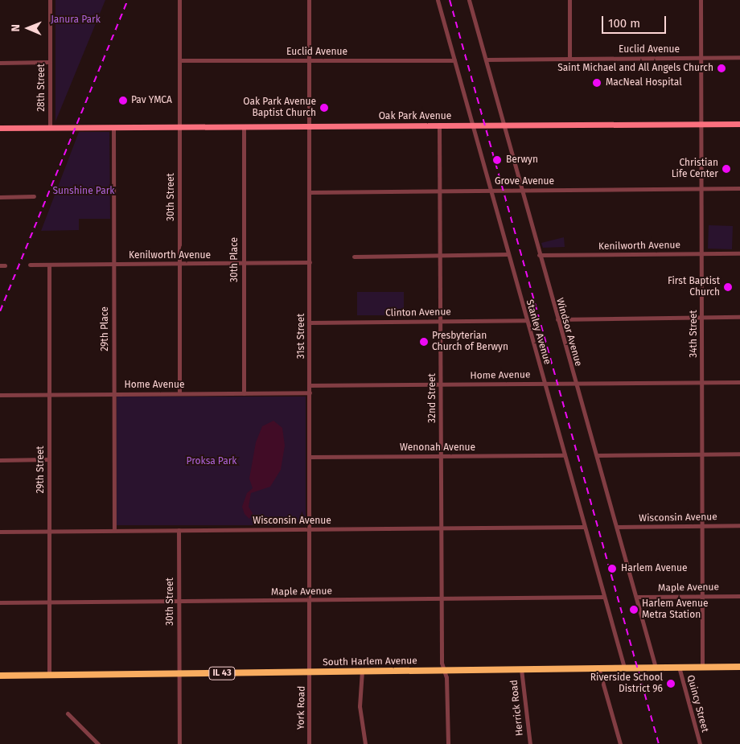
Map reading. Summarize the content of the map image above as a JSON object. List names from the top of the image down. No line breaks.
{"streets":{"main road":["South Harlem Avenue","IL 43"],"street":["Euclid Avenue","28th Street","Oak Park Avenue","Grove Avenue","30th Street","Kenilworth Avenue","30th Place","Clinton Avenue","29th Place","Stanley Avenue","Windsor Avenue","34th Street","31st Street","Home Avenue","32nd Street","Wenonah Avenue","29th Street","Wisconsin Avenue","Maple Avenue","Quincy Street","York Road","Herrick Road"]},"crossings":[["Euclid Avenue","30th Street"],["Euclid Avenue","Stanley Avenue"],["Euclid Avenue","Windsor Avenue"],["Euclid Avenue","34th Street"],["Euclid Avenue","31st Street"],["28th Street","Oak Park Avenue"],["Oak Park Avenue","30th Street"],["Oak Park Avenue","30th Place"],["Oak Park Avenue","29th Place"],["Oak Park Avenue","Stanley Avenue"],["Oak Park Avenue","Windsor Avenue"],["Oak Park Avenue","34th Street"],["Oak Park Avenue","31st Street"],["Oak Park Avenue","32nd Street"],["Grove Avenue","Stanley Avenue"],["Grove Avenue","Windsor Avenue"],["Grove Avenue","34th Street"],["Grove Avenue","31st Street"],["Grove Avenue","32nd Street"],["30th Street","Kenilworth Avenue"],["30th Street","Home Avenue"],["30th Street","Wisconsin Avenue"],["30th Street","Maple Avenue"],["30th Street","South Harlem Avenue"],["Kenilworth Avenue","30th Place"],["Kenilworth Avenue","29th Place"],["Kenilworth Avenue","Windsor Avenue"],["Kenilworth Avenue","34th Street"],["Kenilworth Avenue","31st Street"],["Kenilworth Avenue","29th Street"],["30th Place","Home Avenue"],["Clinton Avenue","Stanley Avenue"],["Clinton Avenue","31st Street"],["Clinton Avenue","32nd Street"],["29th Place","Home Avenue"],["29th Place","Wisconsin Avenue"],["Stanley Avenue","Home Avenue"],["Stanley Avenue","Wenonah Avenue"],["Stanley Avenue","Wisconsin Avenue"],["Stanley Avenue","Maple Avenue"],["Stanley Avenue","South Harlem Avenue"],["Windsor Avenue","Home Avenue"],["Windsor Avenue","Wisconsin Avenue"],["Windsor Avenue","Maple Avenue"],["Windsor Avenue","South Harlem Avenue"],["34th Street","Home Avenue"],["34th Street","Wisconsin Avenue"],["34th Street","Maple Avenue"],["34th Street","South Harlem Avenue"],["31st Street","Home Avenue"],["31st Street","Wenonah Avenue"],["31st Street","Wisconsin Avenue"],["31st Street","Maple Avenue"],["31st Street","South Harlem Avenue"],["31st Street","York Road"],["Home Avenue","32nd Street"],["Home Avenue","29th Street"],["32nd Street","Wenonah Avenue"],["32nd Street","Wisconsin Avenue"],["32nd Street","Maple Avenue"],["32nd Street","South Harlem Avenue"],["29th Street","Wisconsin Avenue"],["29th Street","Maple Avenue"],["29th Street","South Harlem Avenue"],["South Harlem Avenue","Quincy Street"],["South Harlem Avenue","York Road"],["South Harlem Avenue","Herrick Road"]],"parks":["Janura Park","Sunshine Park","Proksa Park"],"places":["Saint Michael and All Angels Church","MacNeal Hospital","Pav YMCA","Oak Park Avenue Baptist Church","Berwyn","Christian Life Center","First Baptist Church","Presbyterian Church of Berwyn","Harlem Avenue","Harlem Avenue Metra Station","Riverside School District 96"],"scale_bar":"100 m","north":"left"}
